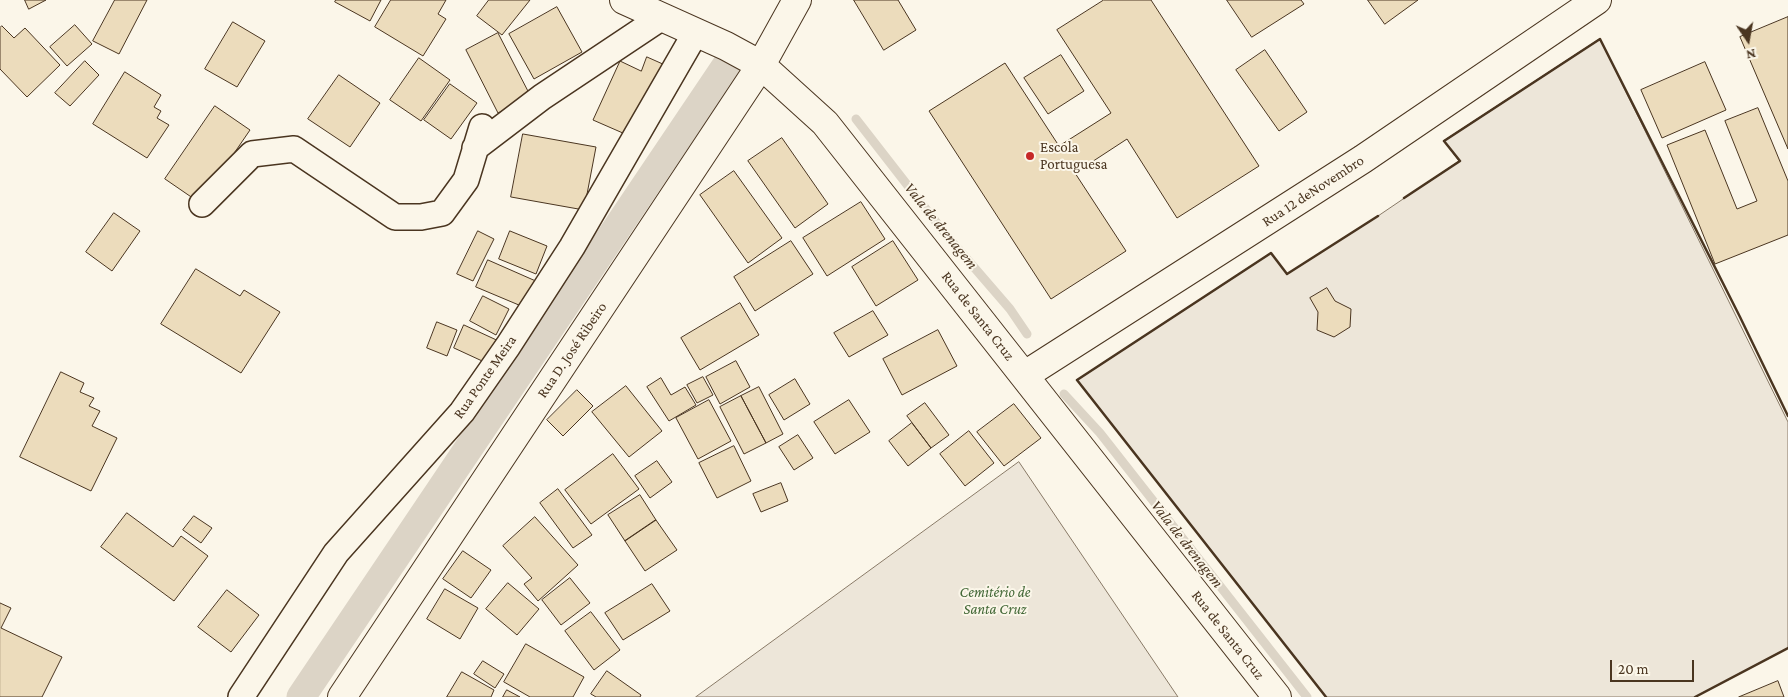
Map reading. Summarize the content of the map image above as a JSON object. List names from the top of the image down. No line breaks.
{"streets":{"street":["Rua 12 deNovembro","Rua de Santa Cruz","Rua D. José Ribeiro","Rua Ponte Meira"]},"crossings":[["Rua 12 deNovembro","Rua de Santa Cruz"],["Rua de Santa Cruz","Rua D. José Ribeiro"],["Rua de Santa Cruz","Rua Ponte Meira"]],"water":["Vala de drenagem"],"parks":["Cemitério de Santa Cruz"],"places":["Escola Portuguesa"],"scale_bar":"20 m","north":"bottom"}
